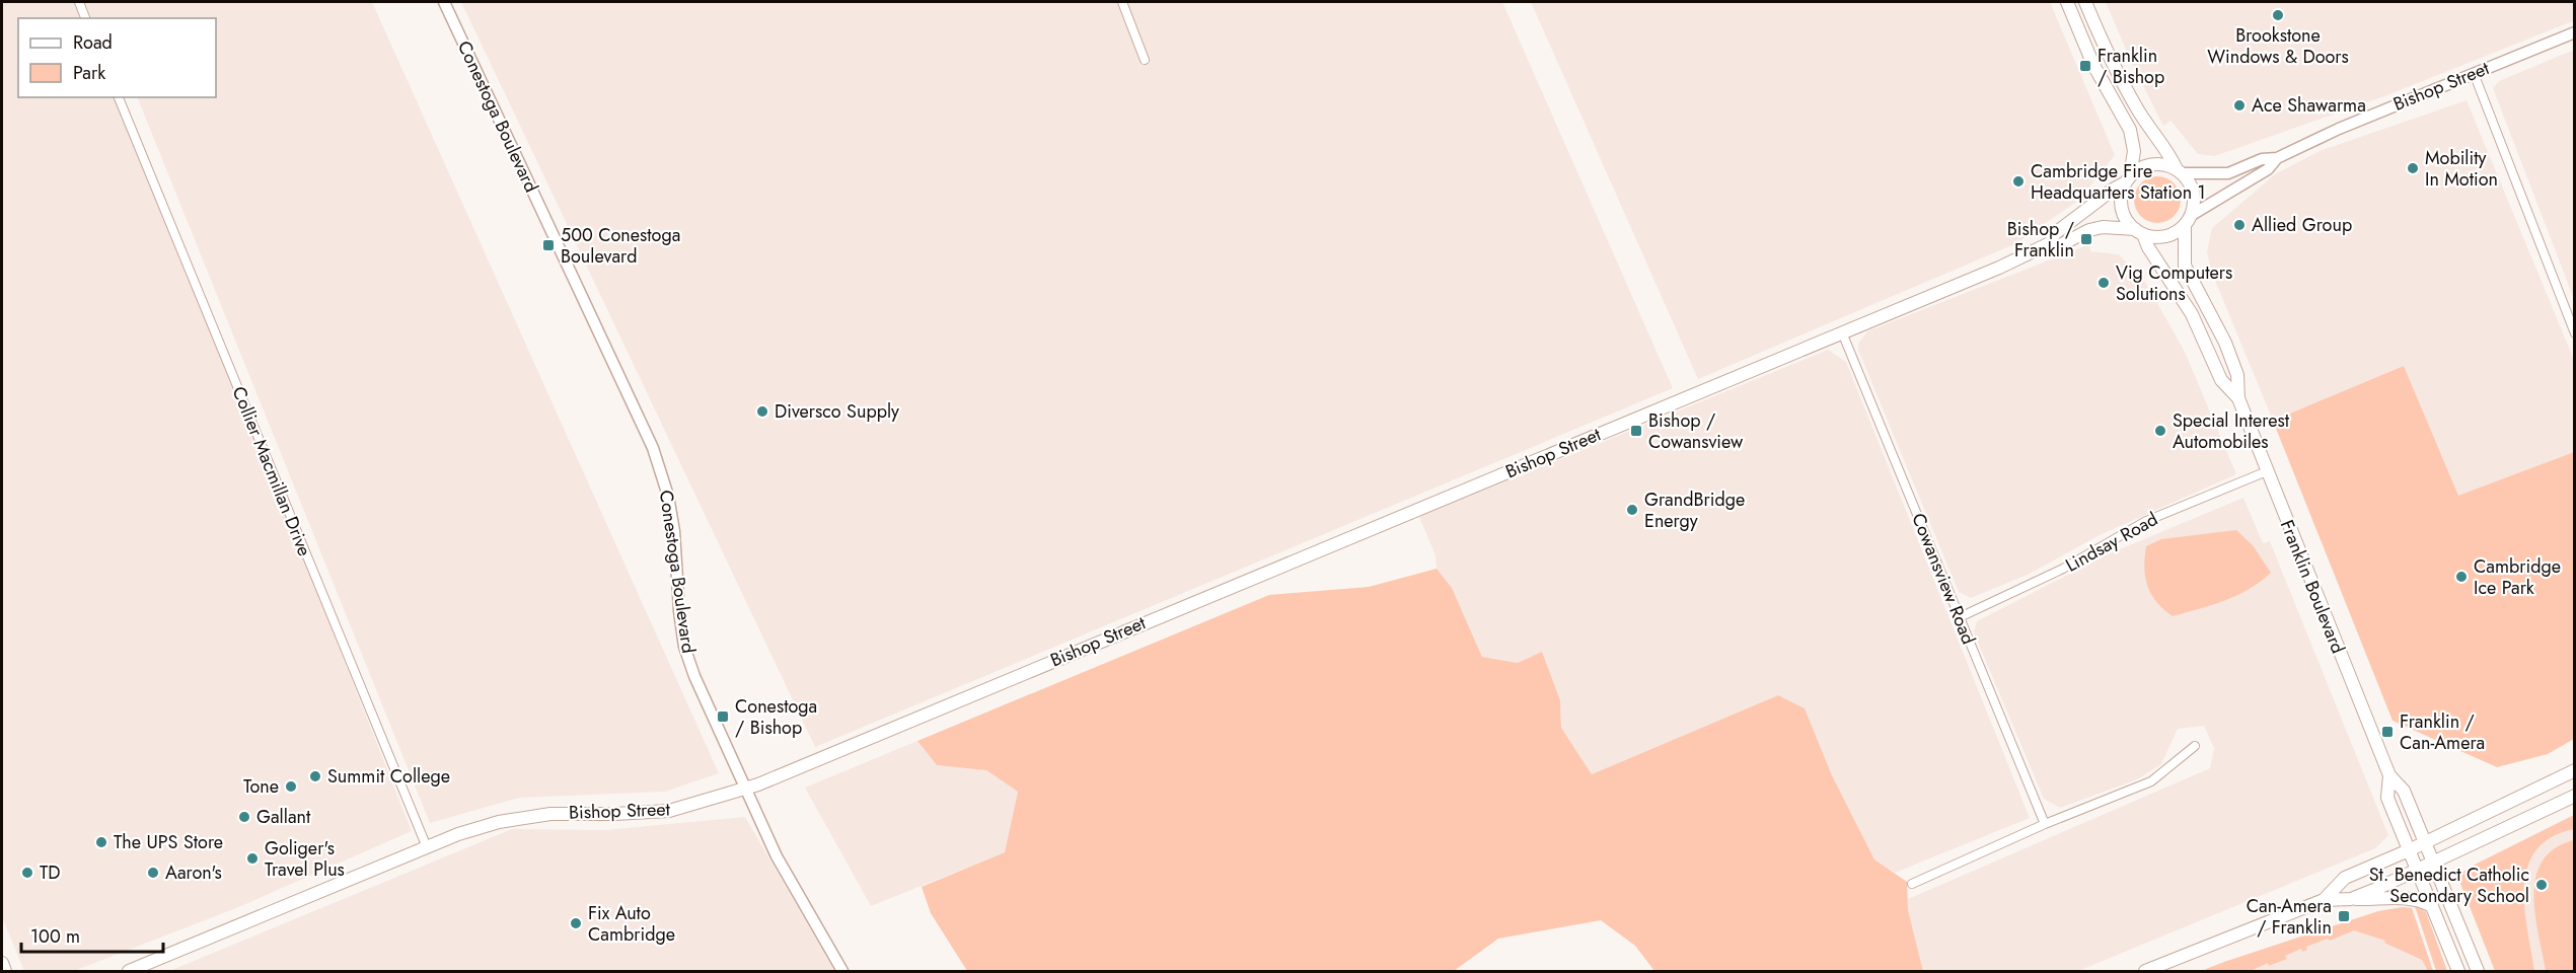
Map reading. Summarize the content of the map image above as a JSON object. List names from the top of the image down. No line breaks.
{"streets":{"main road":["Bishop Street","Franklin Boulevard"],"street":["Conestoga Boulevard","Collier Macmillan Drive","Lindsay Road","Cowansview Road"]},"crossings":[["Bishop Street","Conestoga Boulevard"],["Bishop Street","Collier Macmillan Drive"],["Bishop Street","Cowansview Road"],["Bishop Street","Franklin Boulevard"],["Lindsay Road","Cowansview Road"],["Lindsay Road","Franklin Boulevard"]],"places":{"other":["Brookstone Windows & Doors","Ace Shawarma","Mobility In Motion","Cambridge Fire Headquarters Station 1","Allied Group","Vig Computers Solutions","Diversco Supply","Special Interest Automobiles","GrandBridge Energy","Cambridge Ice Park","Summit College","Tone","Gallant","The UPS Store","Goliger's Travel Plus","TD","Aaron's","St. Benedict Catholic Secondary School","Fix Auto Cambridge"],"transit":["Franklin / Bishop","Bishop / Franklin","500 Conestoga Boulevard","Bishop / Cowansview","Conestoga / Bishop","Franklin / Can-Amera","Can-Amera / Franklin"]},"legend":["Road","Park"],"scale_bar":"100 m"}
